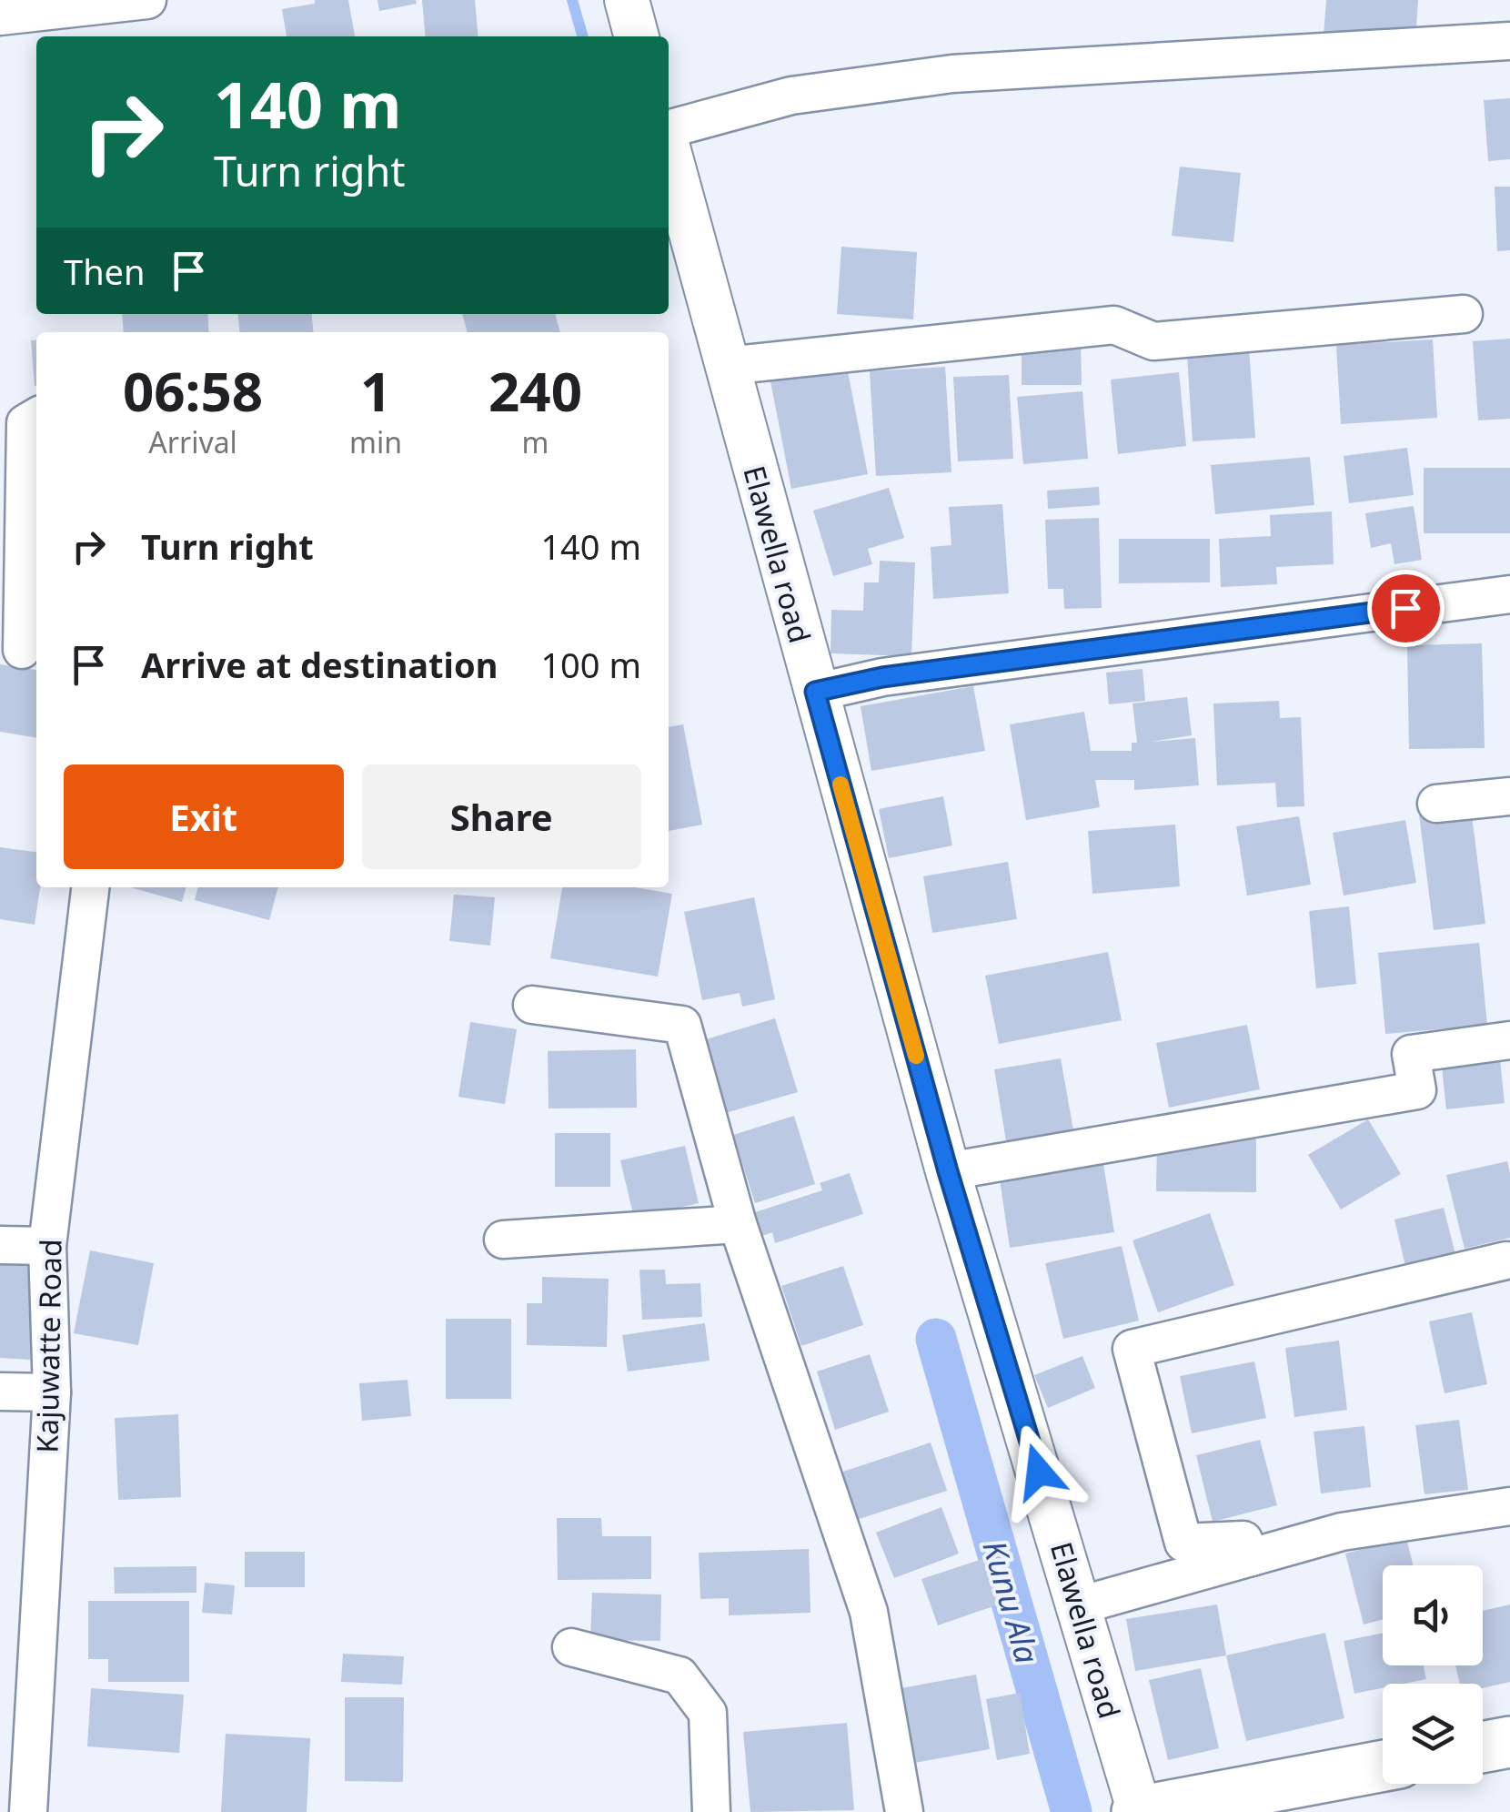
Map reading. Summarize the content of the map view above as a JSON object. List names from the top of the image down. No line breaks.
{"streets":{"street":["Elawella road","Kajuwatte Road"]},"water":["Kunu Ala"],"page":{"turn":["140 m","Turn right"],"then":"Then","eta":["06:58","Arrival","1","min","240","m"],"list":[{"name":"Turn right","value":"140 m"},{"name":"Arrive at destination","value":"100 m"}],"buttons":["Exit","Share"]}}
